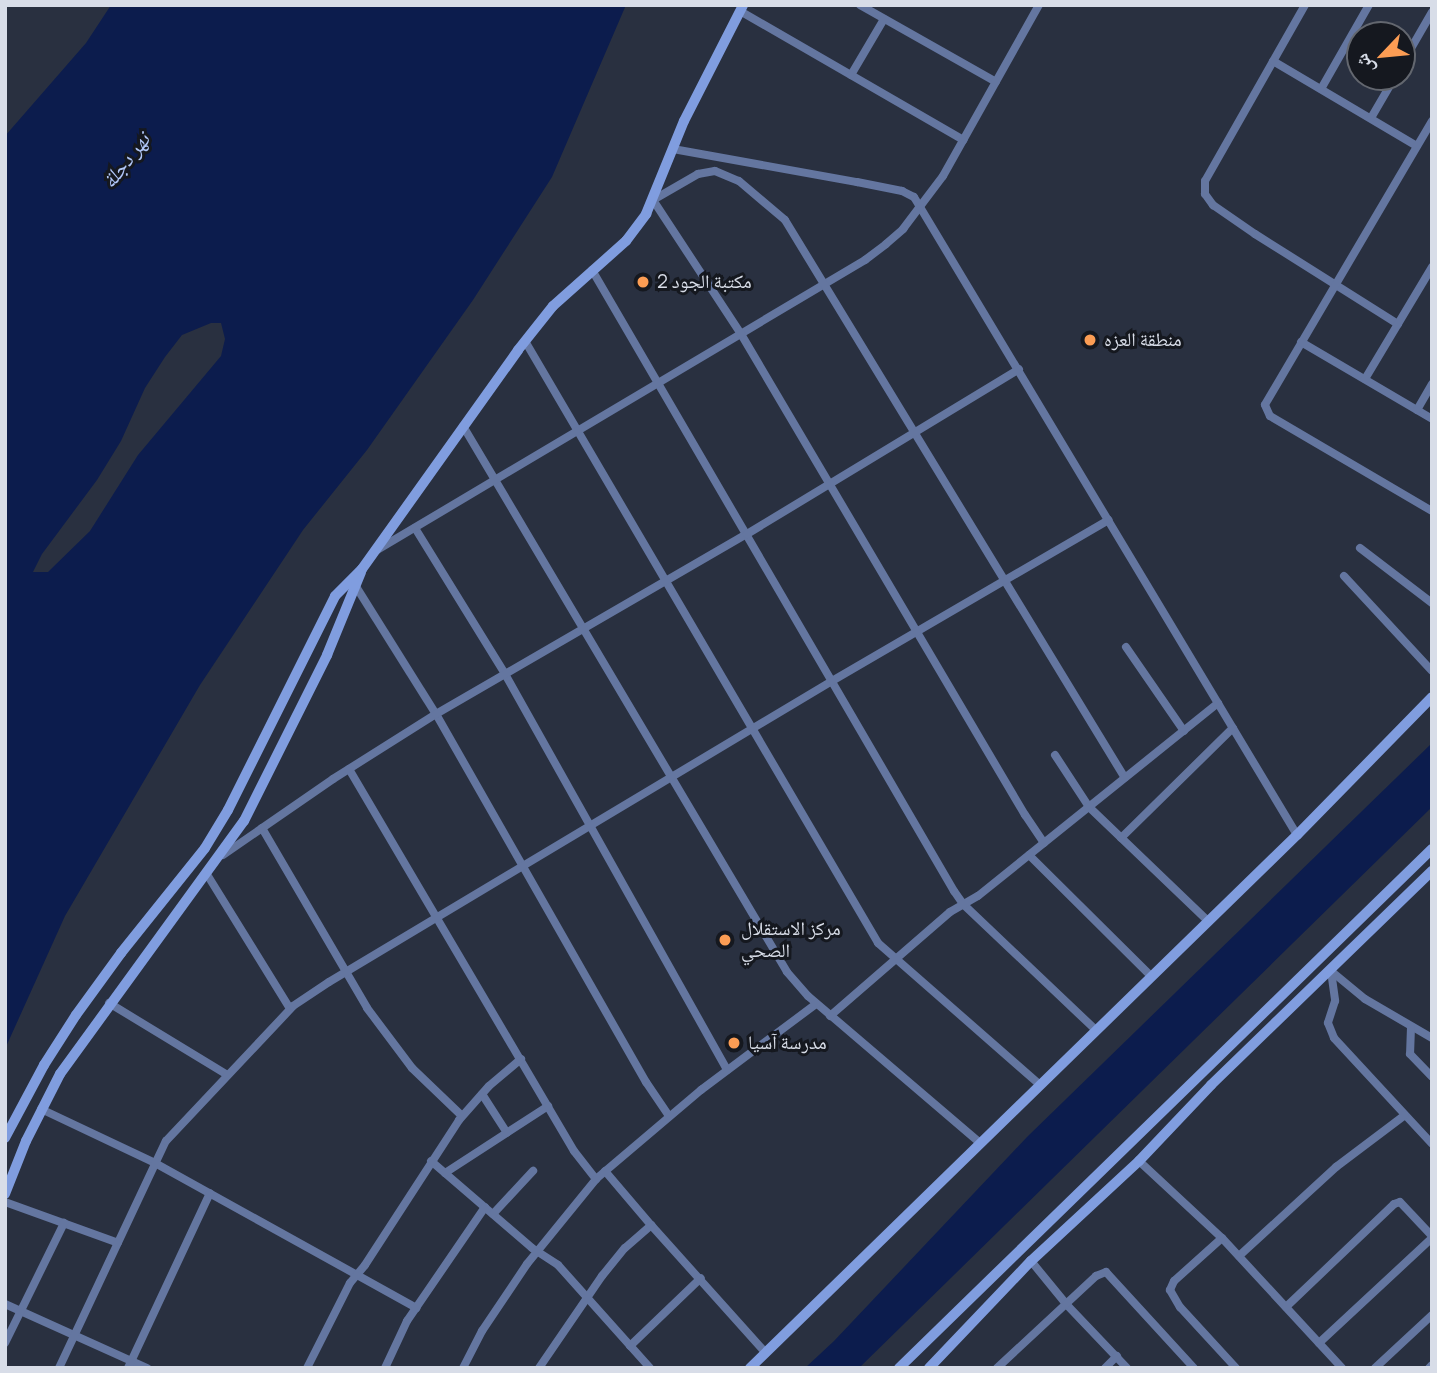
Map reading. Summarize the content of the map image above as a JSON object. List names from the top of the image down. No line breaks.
{"water":["نهر دجلة"],"places":["مكتبة الجود 2","منطقة العزه","مركز الاستقلال الصحي","مدرسة آسيا"],"north":"bottom left"}
